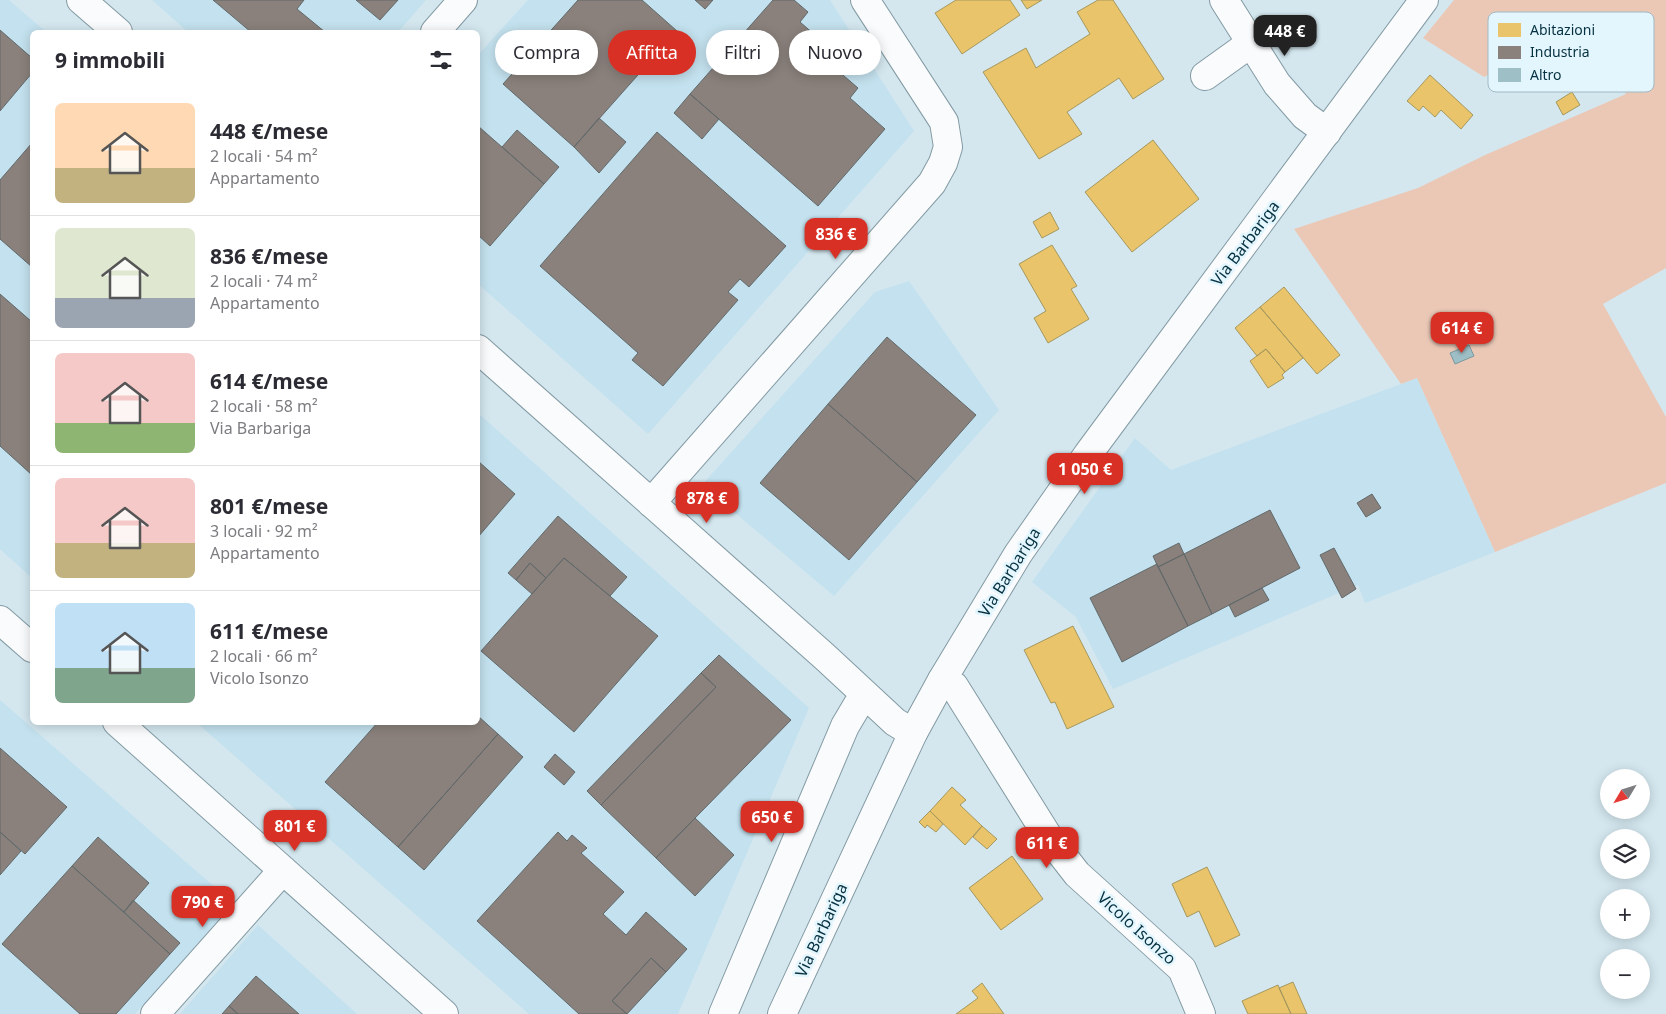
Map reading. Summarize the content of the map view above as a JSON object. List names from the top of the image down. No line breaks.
{"streets":{"street":["Via Barbariga","Vicolo Isonzo"]},"crossings":[["Via Barbariga","Vicolo Isonzo"]],"legend":["Abitazioni","Industria","Altro"],"north":"bottom left","page":{"price":["448 €","836 €","614 €","1 050 €","878 €","650 €","801 €","611 €","790 €"],"chip":["Compra","Affitta","Filtri","Nuovo"],"heading":"9 immobili","list":[{"name":"448 €/mese","note":"2 locali · 54 m² · Appartamento"},{"name":"836 €/mese","note":"2 locali · 74 m² · Appartamento"},{"name":"614 €/mese","note":"2 locali · 58 m² · Via Barbariga"},{"name":"801 €/mese","note":"3 locali · 92 m² · Appartamento"},{"name":"611 €/mese","note":"2 locali · 66 m² · Vicolo Isonzo"}],"map_buttons":["+","−"]}}
